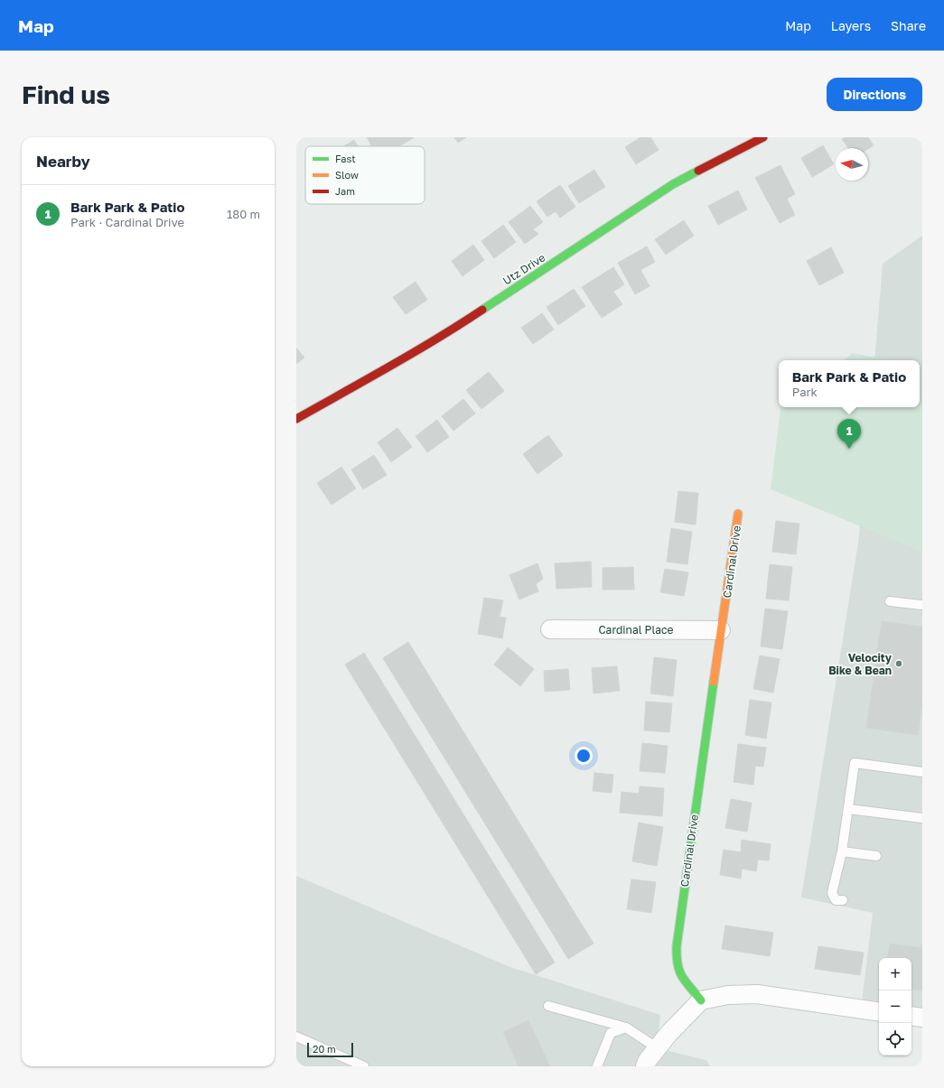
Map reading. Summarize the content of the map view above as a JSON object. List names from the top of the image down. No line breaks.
{"streets":{"street":["Utz Drive","Cardinal Drive","Cardinal Place"]},"crossings":[["Cardinal Drive","Cardinal Place"]],"places":["Velocity Bike & Bean"],"legend":["Fast","Slow","Jam"],"scale_bar":"20 m","north":"left","page":{"header":"Map","nav":["Map","Layers","Share"],"buttons":"Directions","title":"Find us","heading":"Nearby","list":[{"mark":"1","name":"Bark Park & Patio","note":"Park · Cardinal Drive","value":"180 m"}],"popup":["Bark Park & Patio","Park"],"pins":"1","map_buttons":["+","−"],"scale":"20 m"}}
